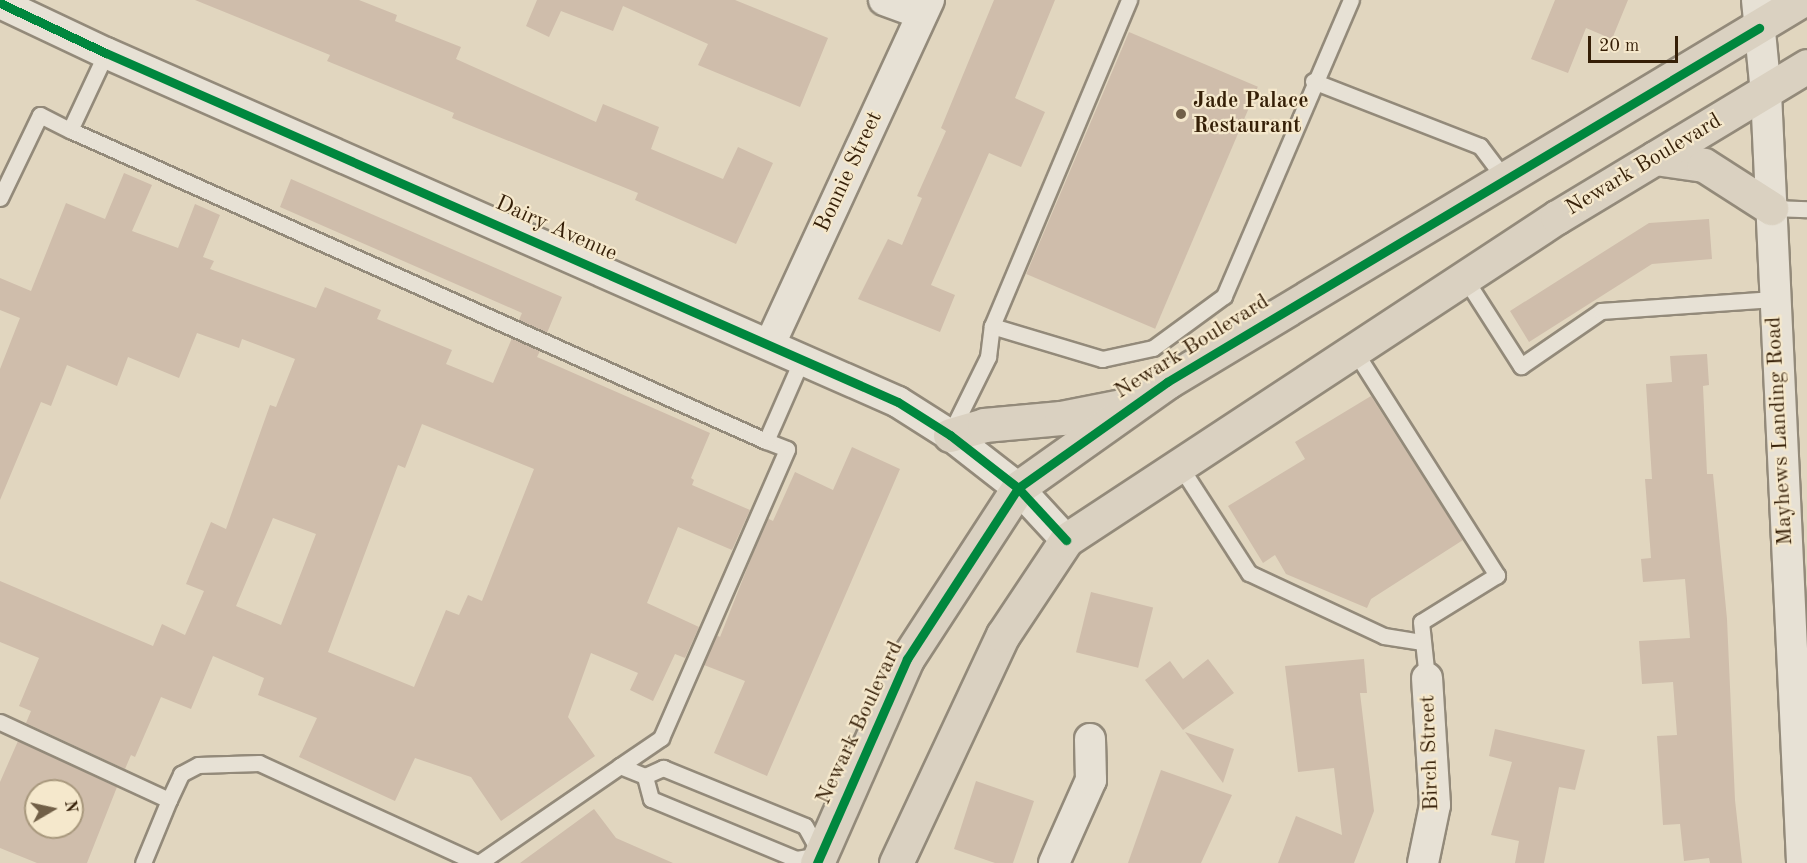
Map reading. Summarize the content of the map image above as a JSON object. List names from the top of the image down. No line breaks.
{"streets":{"main road":["Newark Boulevard"],"street":["Bonnie Street","Dairy Avenue","Mayhews Landing Road","Birch Street"]},"crossings":[["Newark Boulevard","Dairy Avenue"],["Newark Boulevard","Mayhews Landing Road"],["Bonnie Street","Dairy Avenue"]],"places":["Jade Palace Restaurant"],"scale_bar":"20 m","north":"right"}
